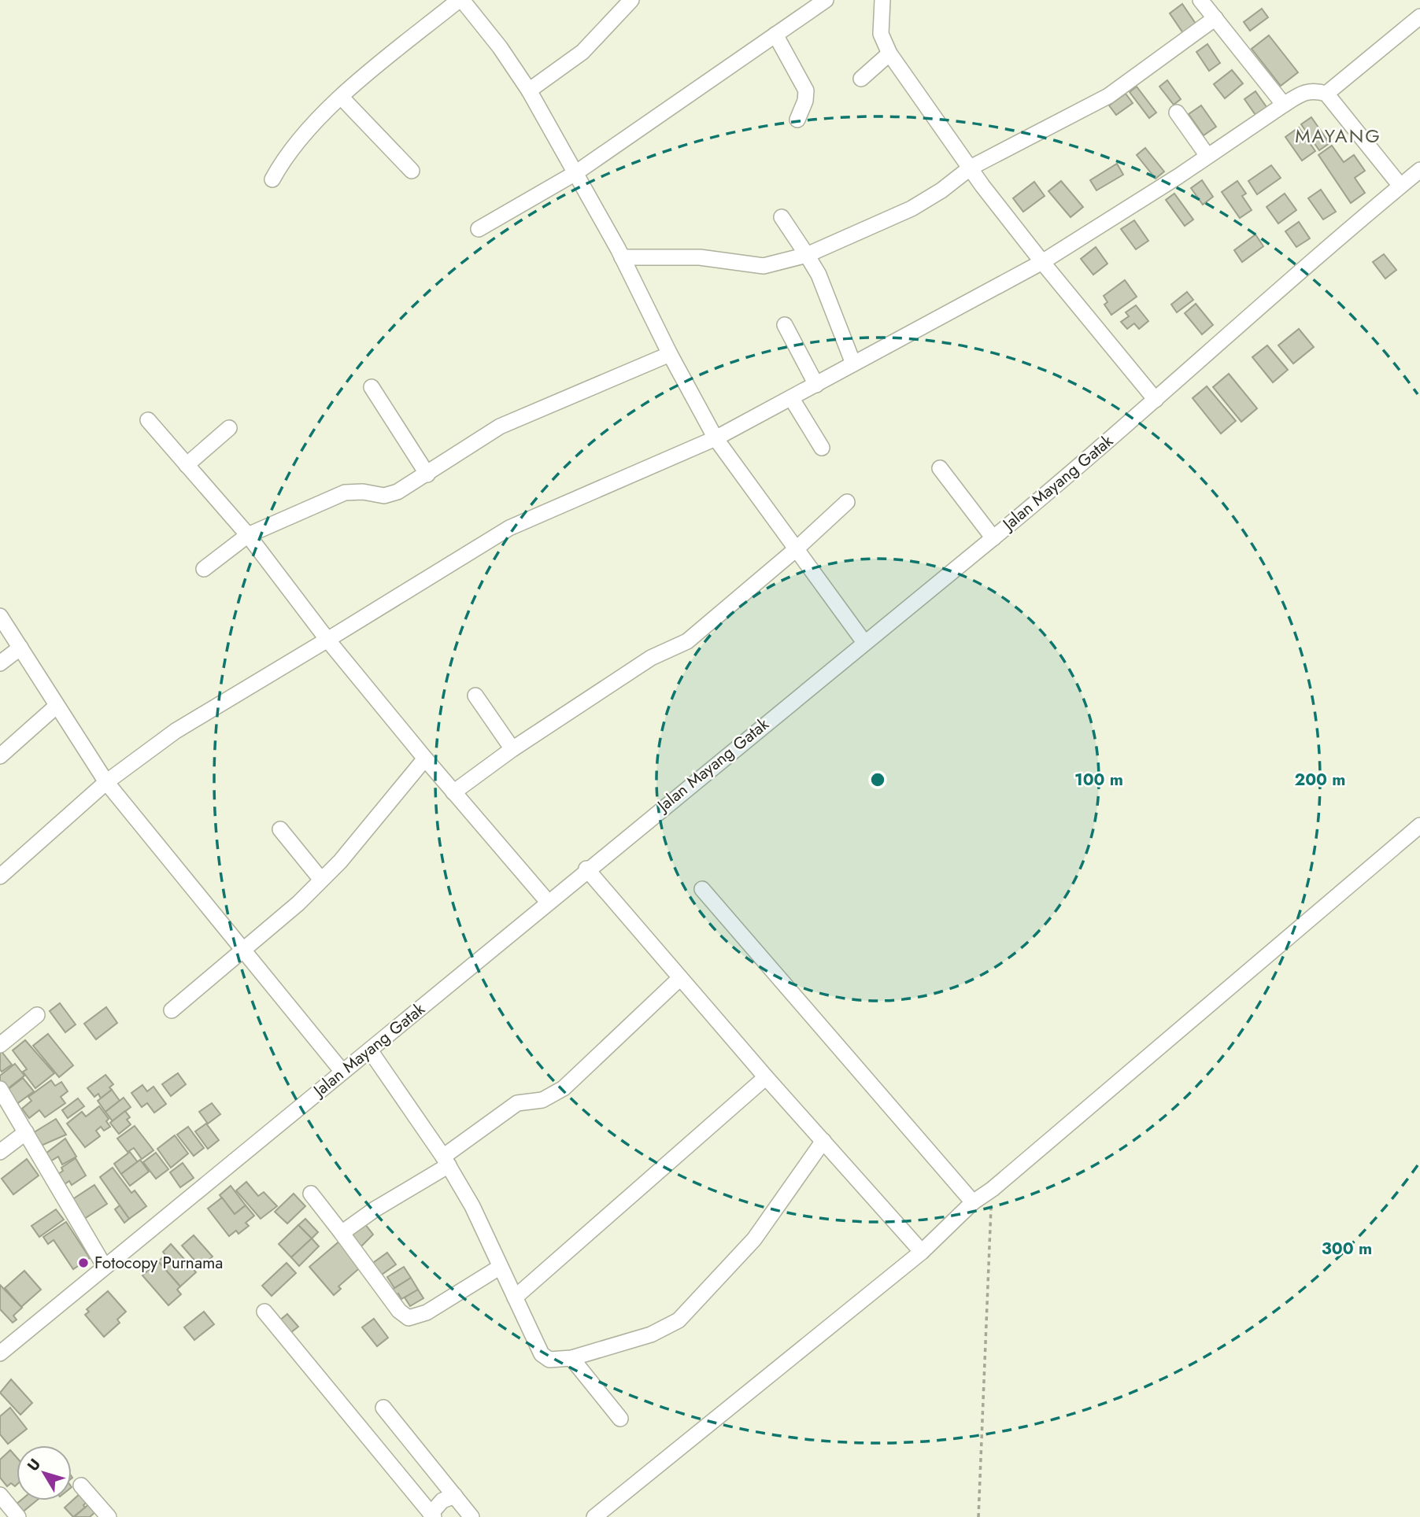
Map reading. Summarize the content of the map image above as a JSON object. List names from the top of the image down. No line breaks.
{"streets":{"street":["Jalan Mayang Gatak"]},"districts":["MAYANG"],"places":["Fotocopy Purnama"],"north":"top left","rings":["100 m","200 m","300 m"]}
